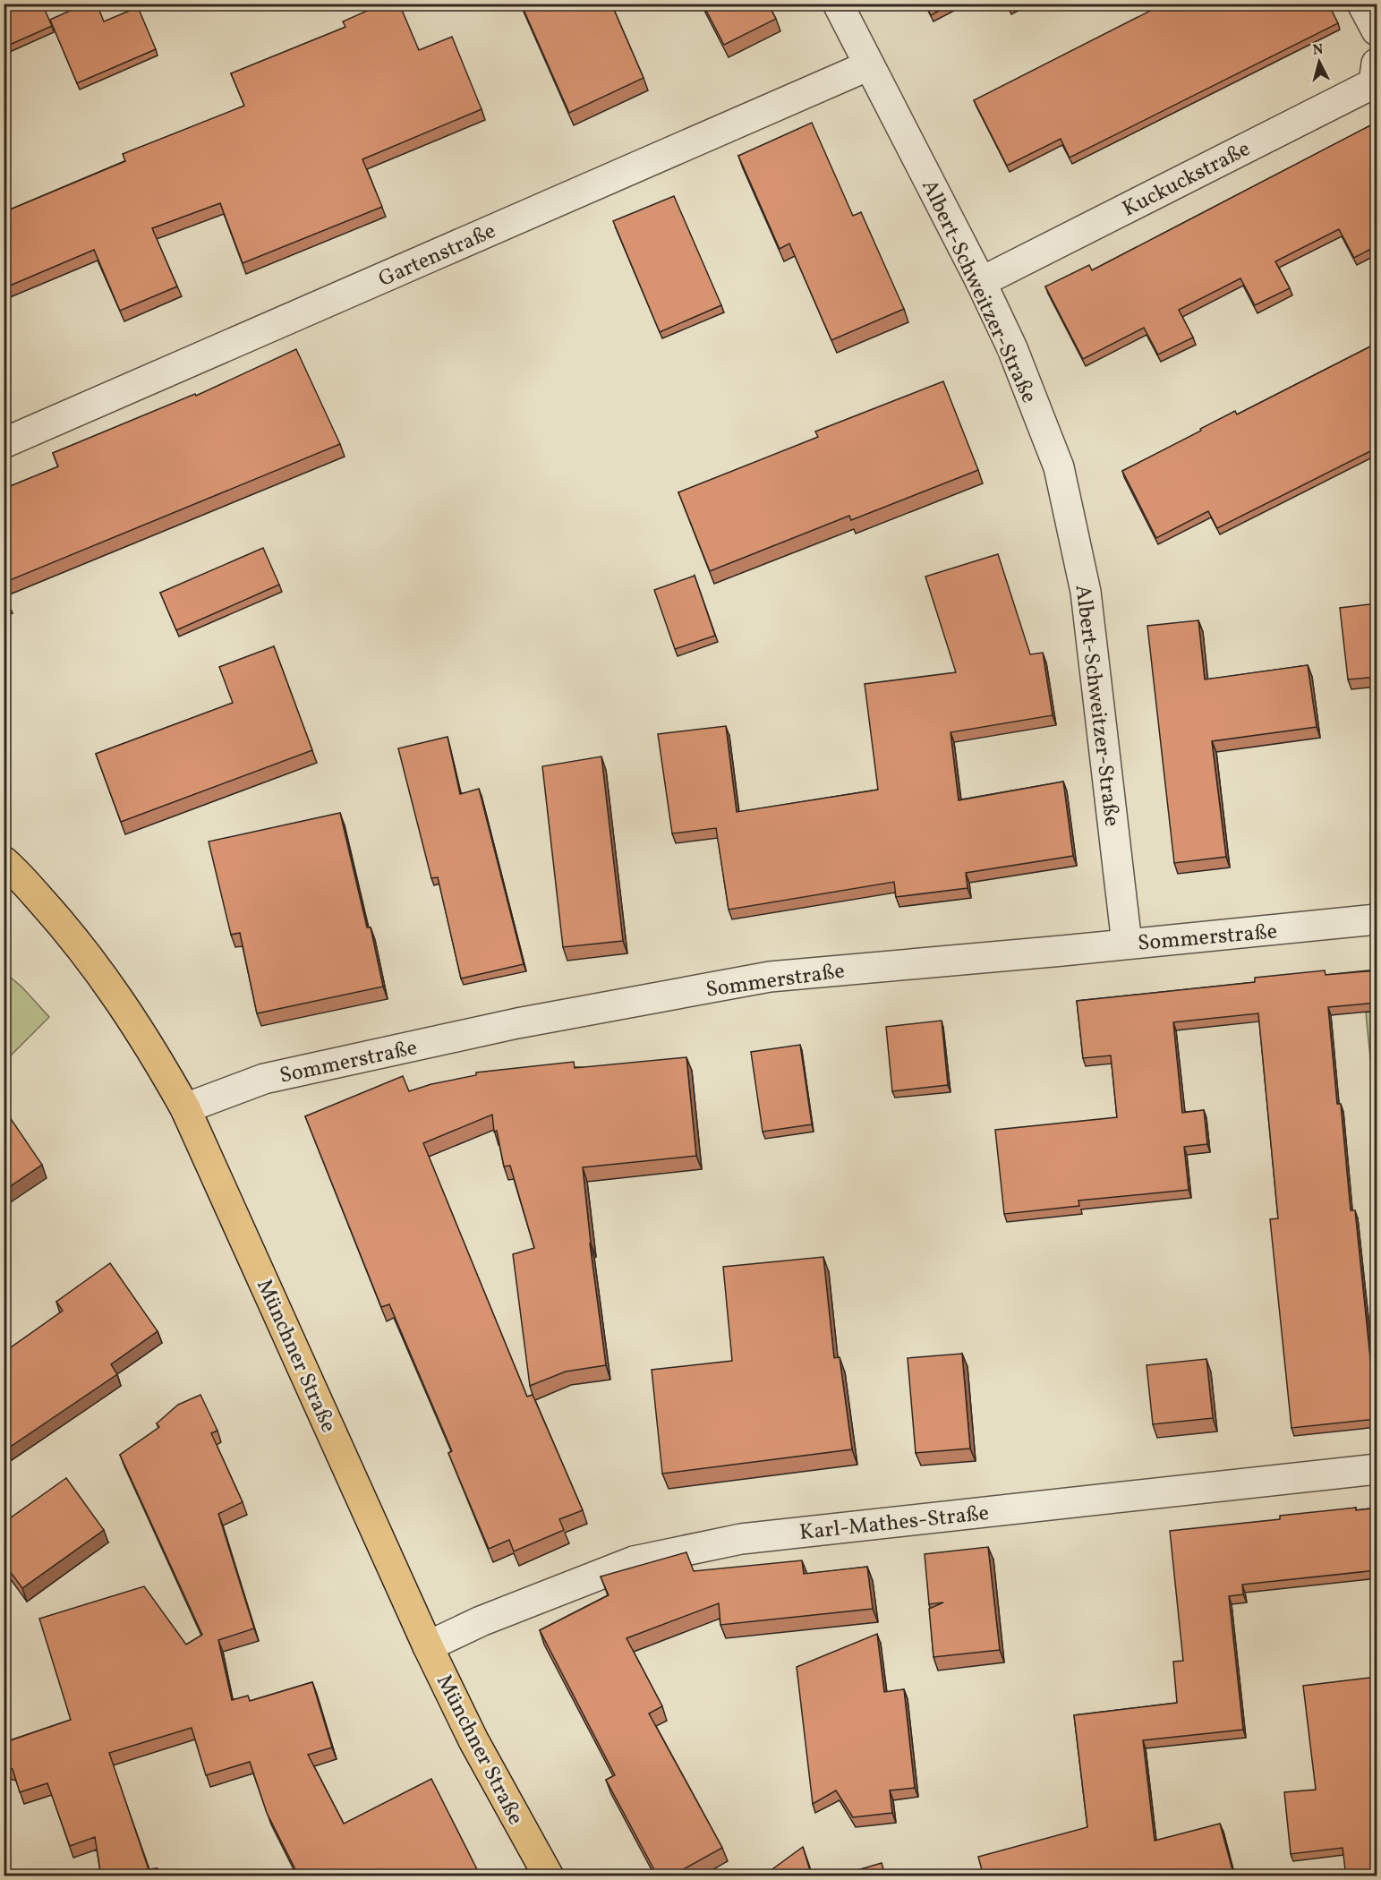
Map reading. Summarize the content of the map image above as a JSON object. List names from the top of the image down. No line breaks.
{"streets":{"main road":["Münchner Straße"],"street":["Kuckuckstraße","Gartenstraße","Albert-Schweitzer-Straße","Sommerstraße","Karl-Mathes-Straße"]},"crossings":[["Kuckuckstraße","Albert-Schweitzer-Straße"],["Gartenstraße","Albert-Schweitzer-Straße"],["Albert-Schweitzer-Straße","Sommerstraße"],["Sommerstraße","Münchner Straße"],["Münchner Straße","Karl-Mathes-Straße"]],"north":"top"}
